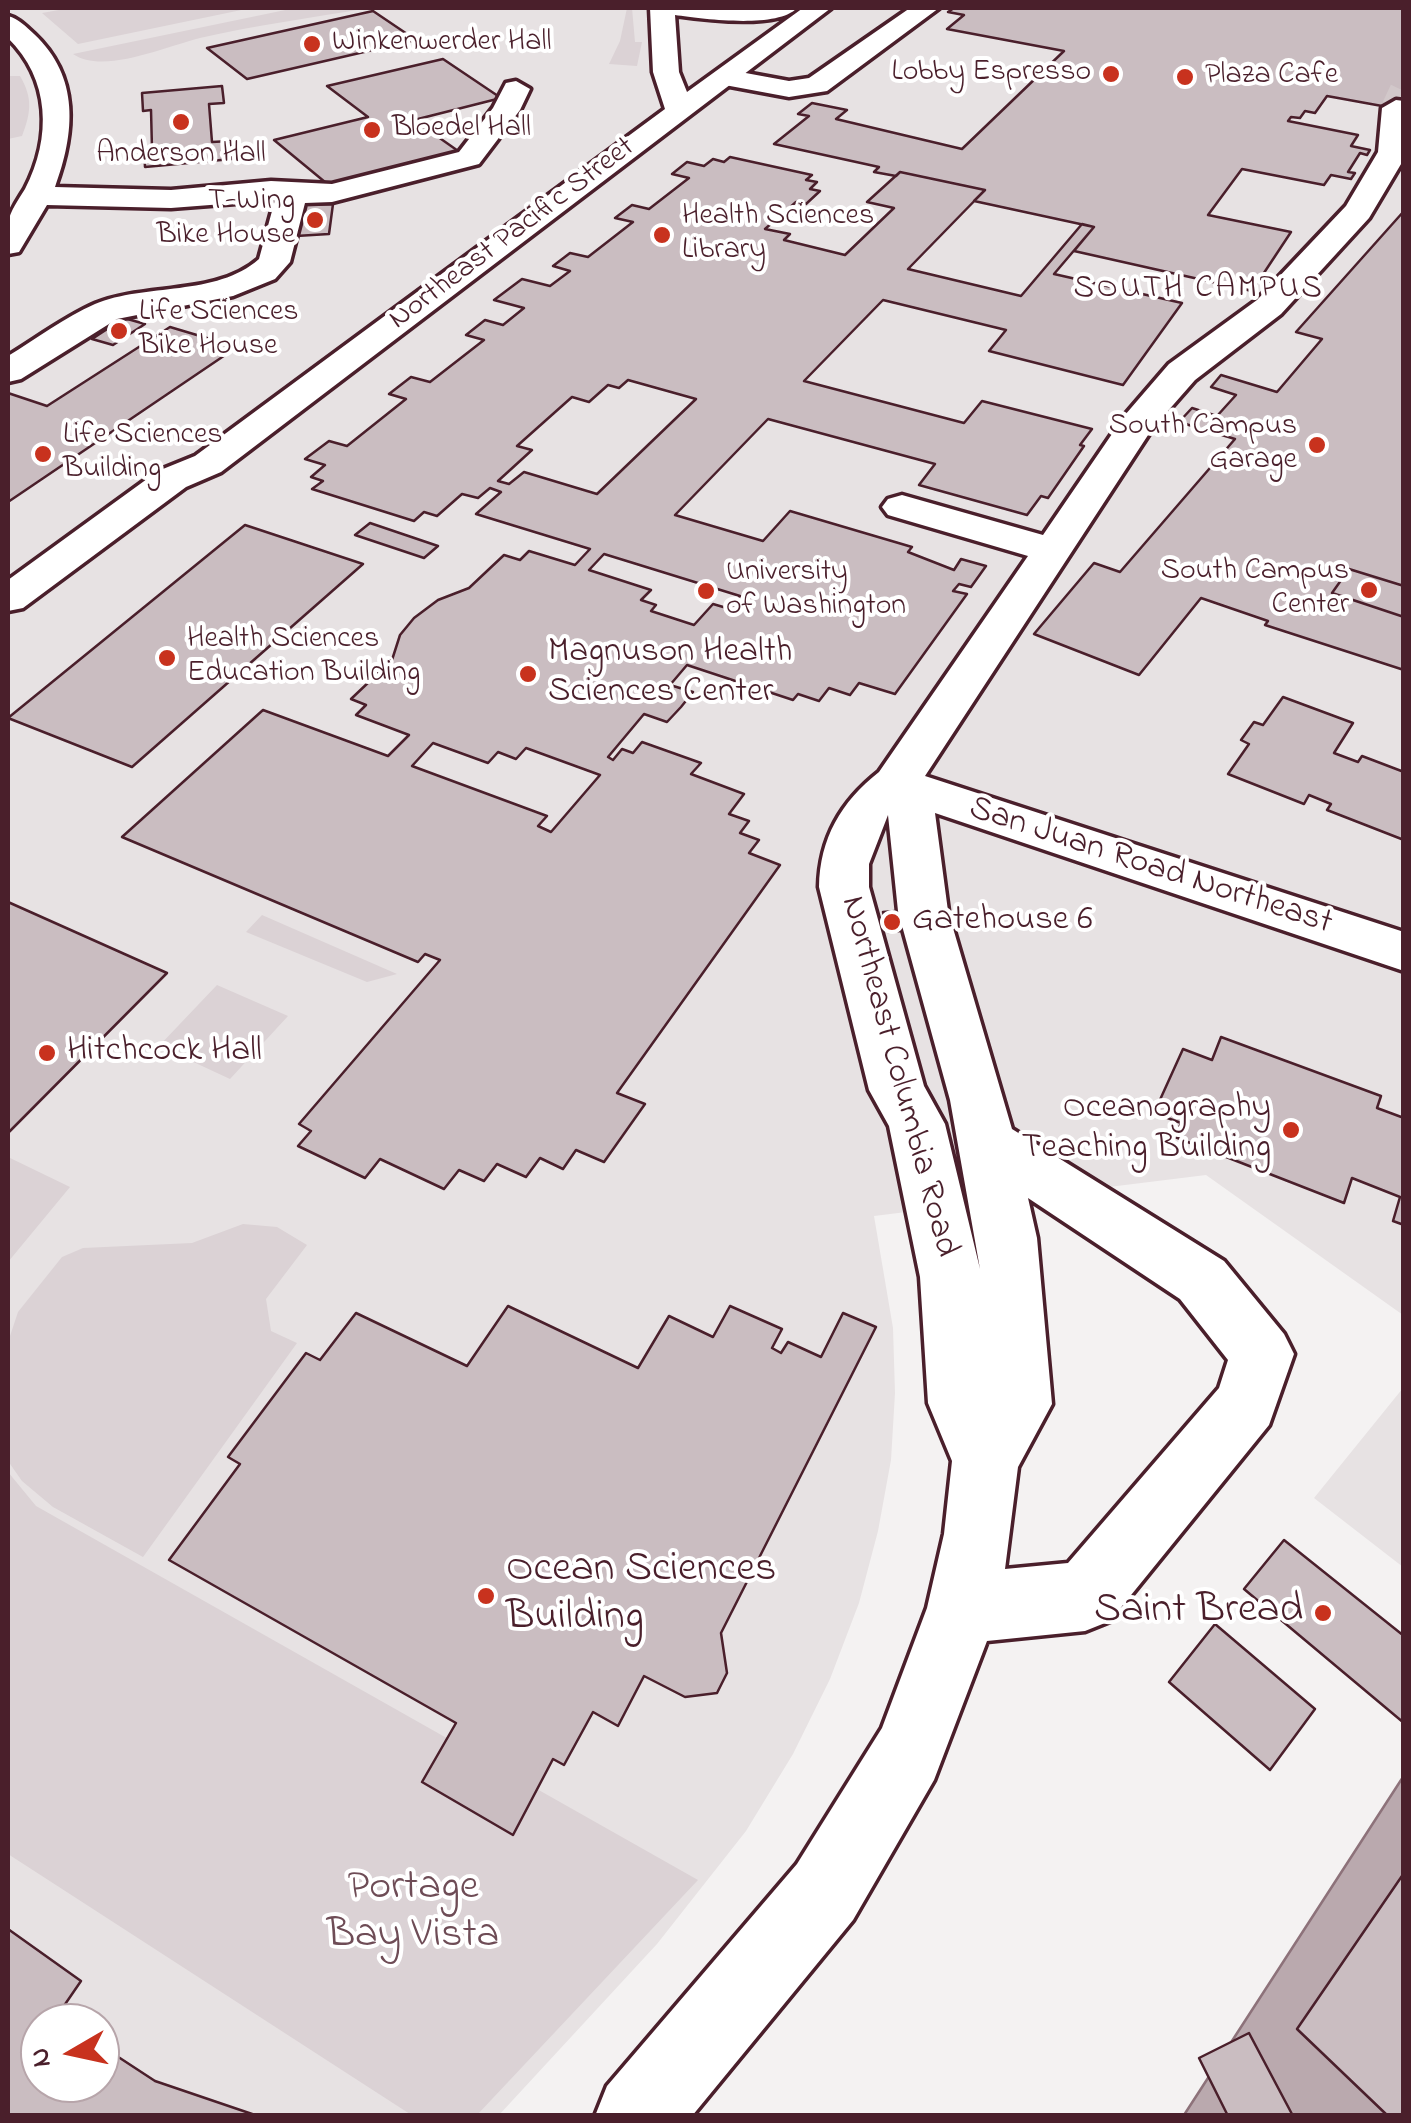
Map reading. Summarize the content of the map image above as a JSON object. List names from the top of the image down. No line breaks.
{"streets":{"street":["Northeast Pacific Street","San Juan Road Northeast","Northeast Columbia Road"]},"crossings":[["San Juan Road Northeast","Northeast Columbia Road"]],"districts":["SOUTH CAMPUS"],"parks":["Portage Bay Vista"],"places":["Winkenwerder Hall","Lobby Espresso","Plaza Cafe","Anderson Hall","Bloedel Hall","T-Wing Bike House","Health Sciences Library","Life Sciences Bike House","South Campus Garage","Life Sciences Building","South Campus Center","University of Washington","Health Sciences Education Building","Magnuson Health Sciences Center","Gatehouse 6","Hitchcock Hall","Oceanography Teaching Building","Ocean Sciences Building","Saint Bread"],"north":"left"}
